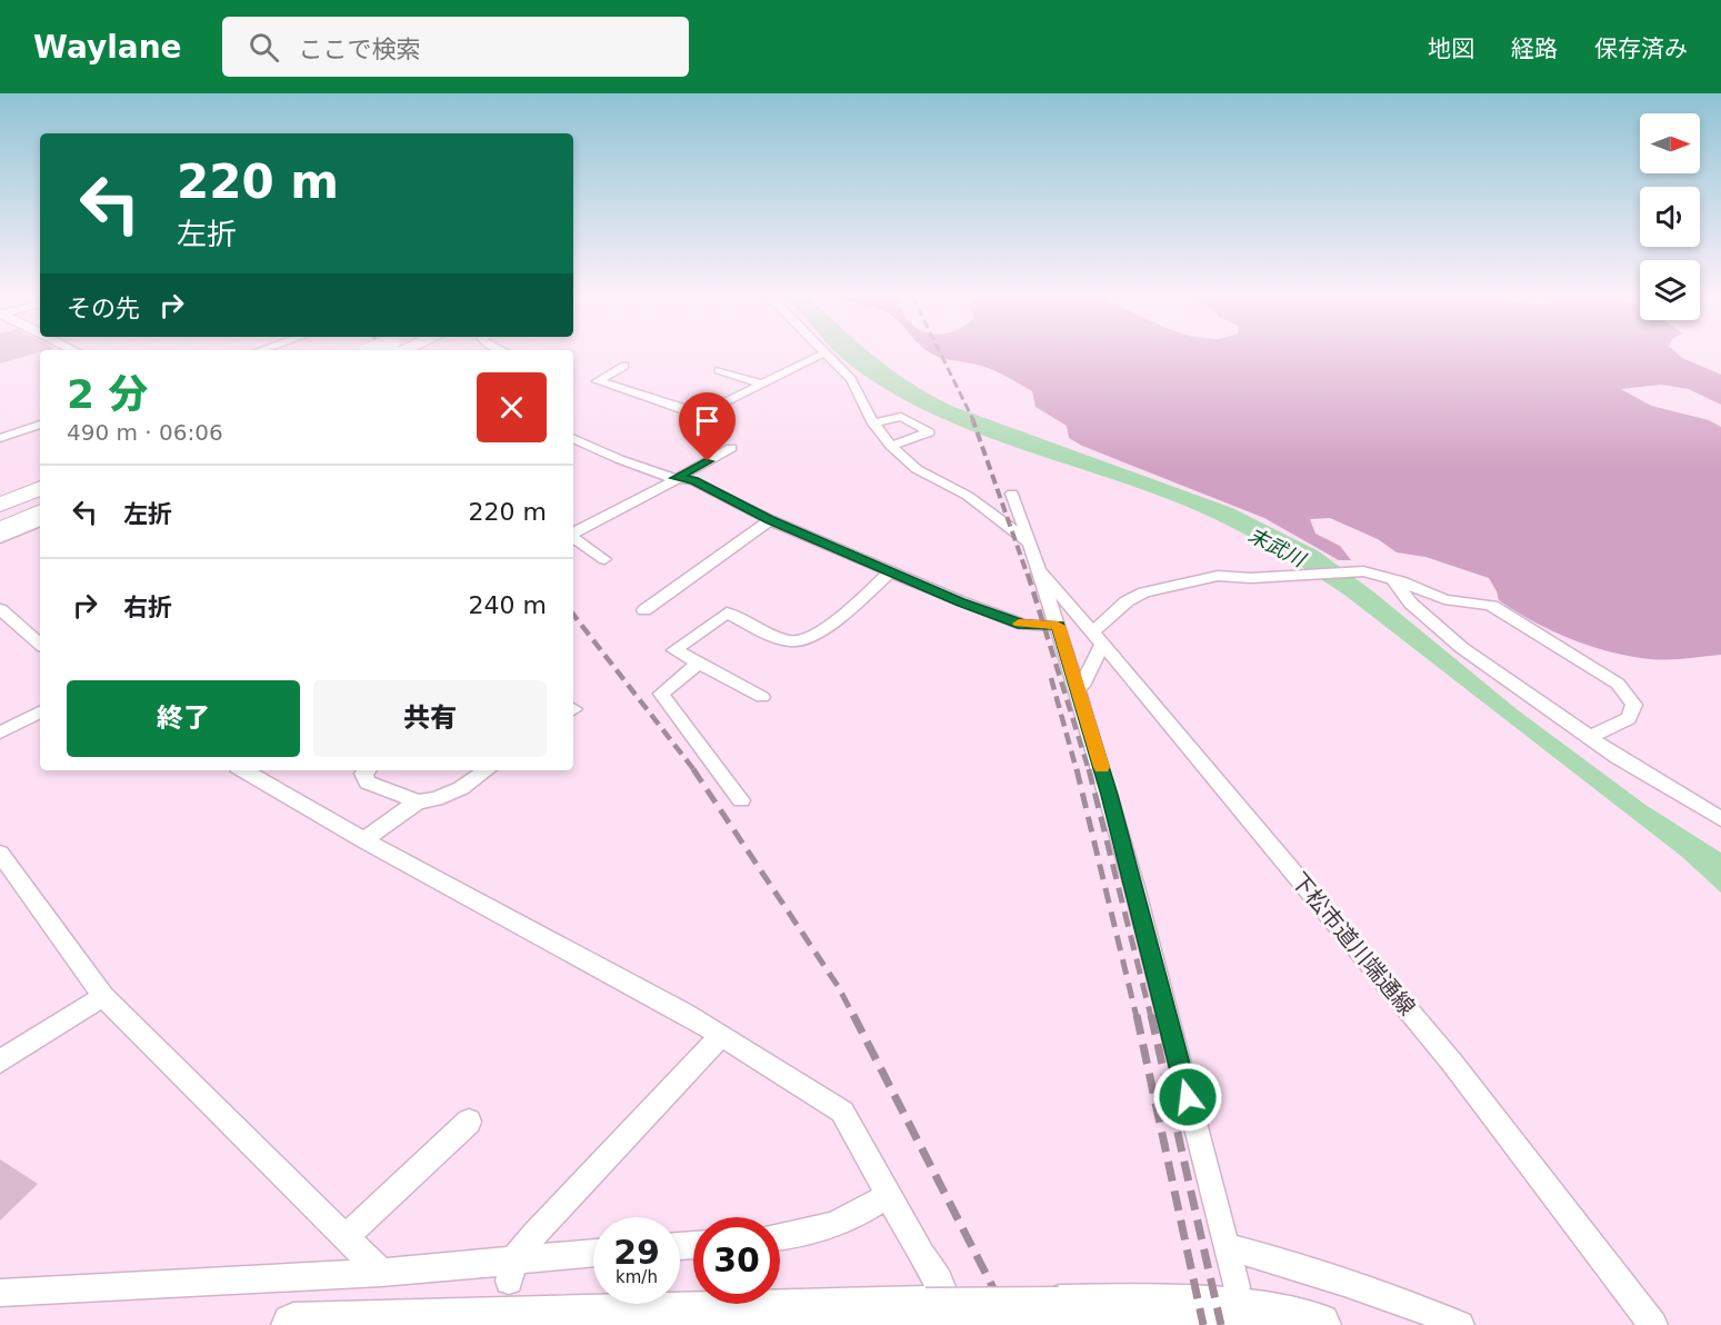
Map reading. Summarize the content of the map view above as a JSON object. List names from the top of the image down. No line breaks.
{"streets":{"street":["下松市道川端通線"]},"water":["末武川"],"north":"right","page":{"header":"Waylane","search":"ここで検索","nav":["地図","経路","保存済み"],"turn":["220 m","左折"],"then":"その先","heading":["2 分","490 m · 06:06"],"list":[{"name":"左折","value":"220 m"},{"name":"右折","value":"240 m"}],"buttons":["終了","共有"],"speed":"29 km/h","limit":"30"}}
